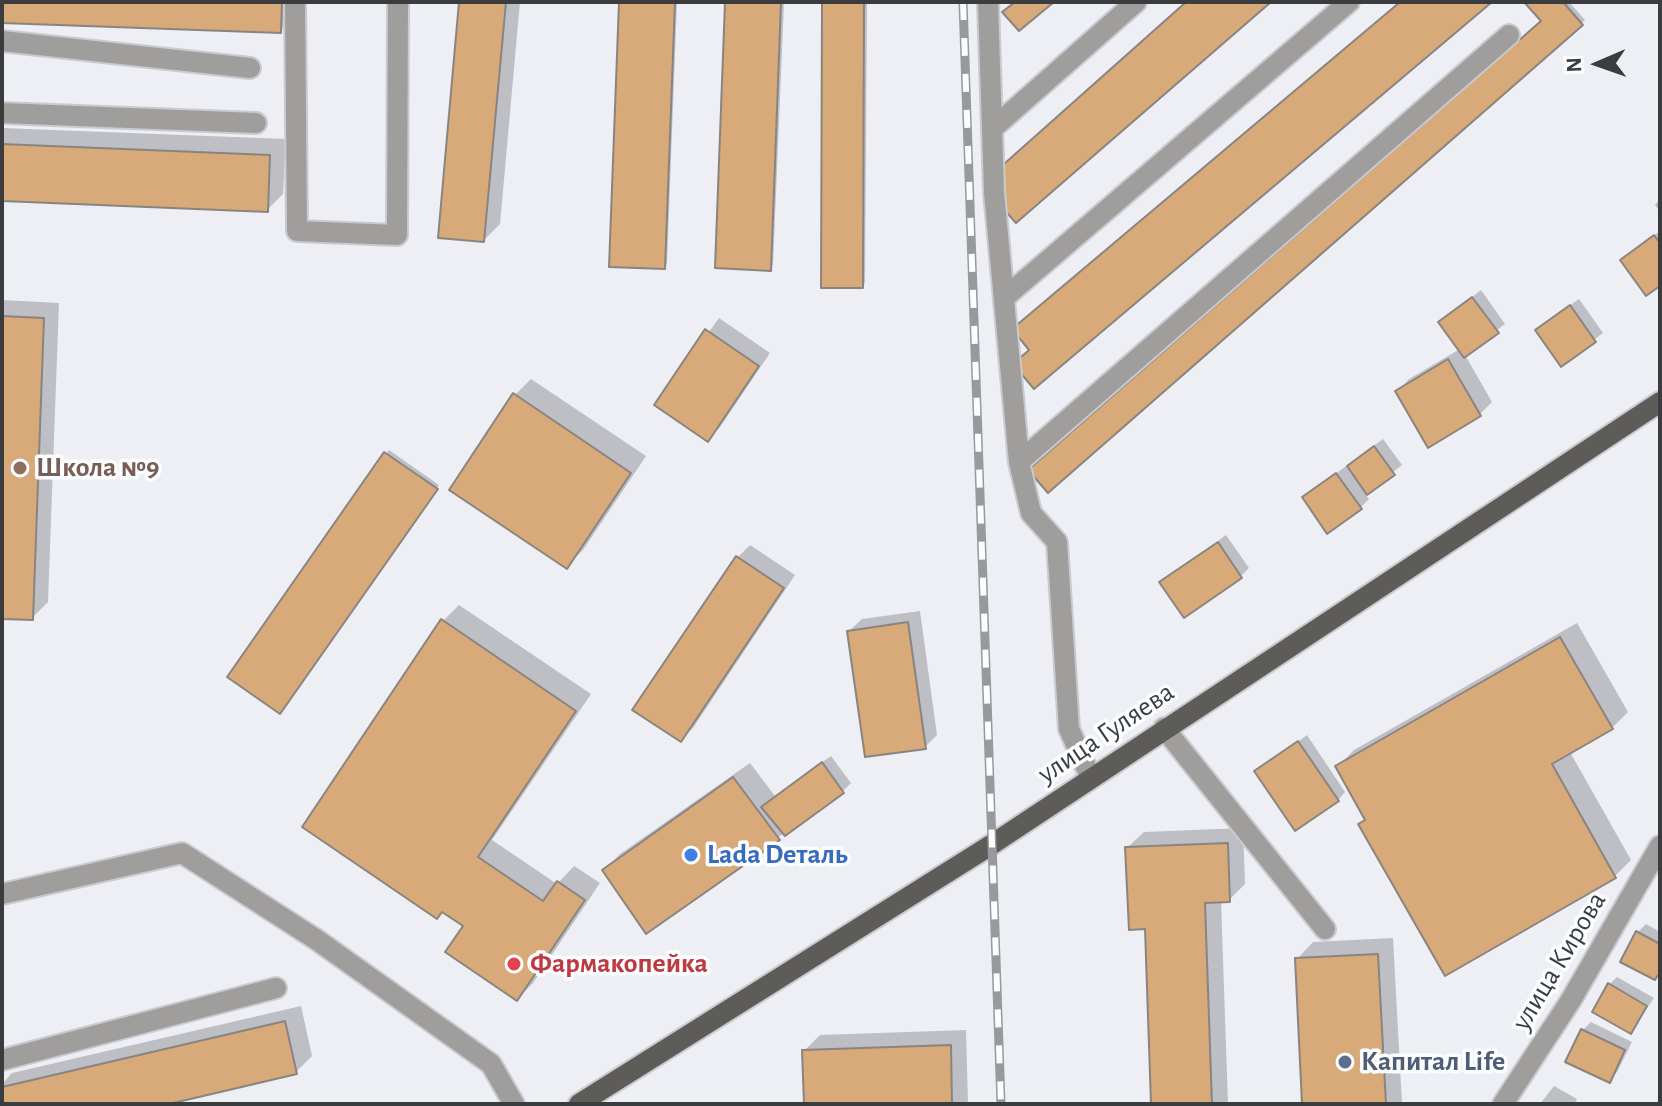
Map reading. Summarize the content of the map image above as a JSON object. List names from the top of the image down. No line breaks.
{"streets":{"main road":["улица Гуляева"],"street":["улица Кирова"]},"places":["Школа №9","Lada Dеталь","Фармакопейка","Капитал Life"],"north":"left"}
